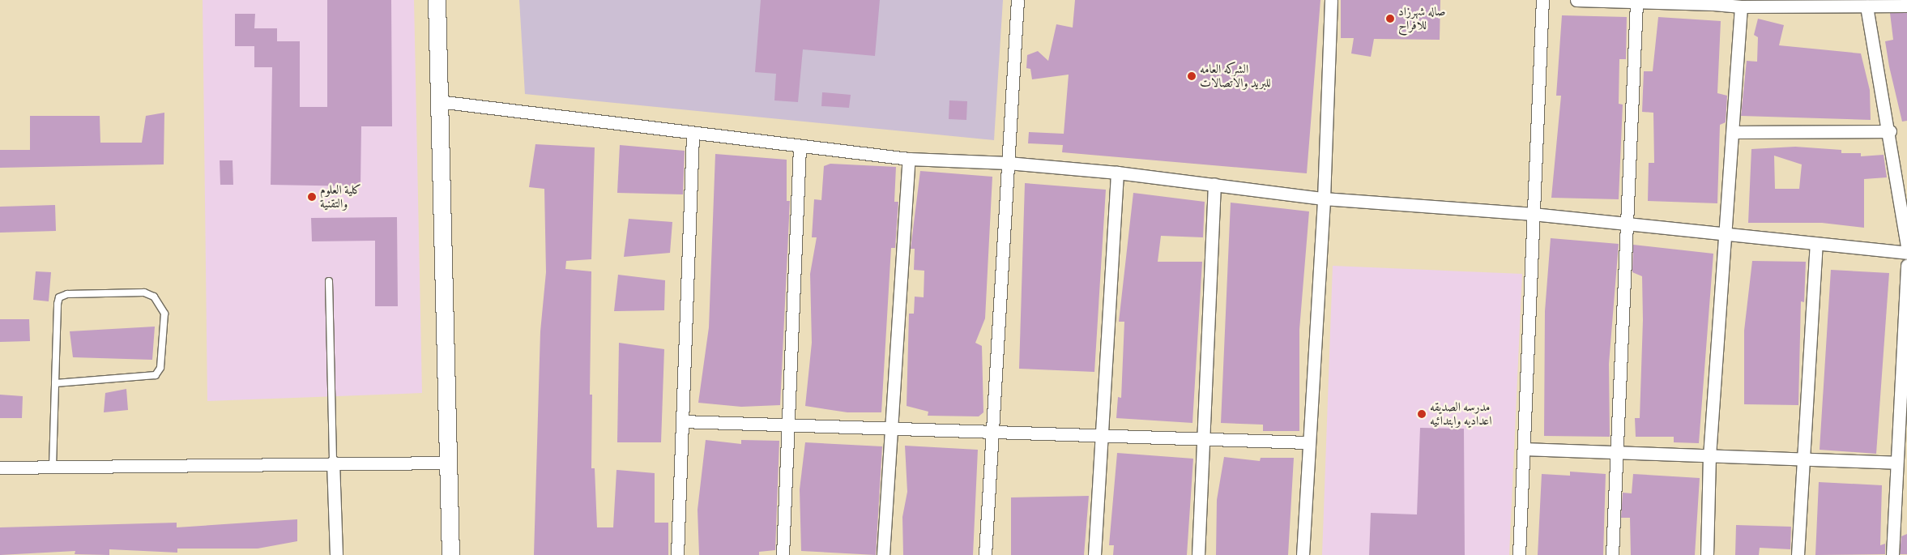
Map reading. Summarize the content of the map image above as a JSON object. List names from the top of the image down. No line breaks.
{"places":["صاله شهرزاد للافراح","الشركه العامه للبريد والاتصالات","كلية العلوم والتقنية","مدرسه الصديقه اعداديه وابتدائيه"]}
